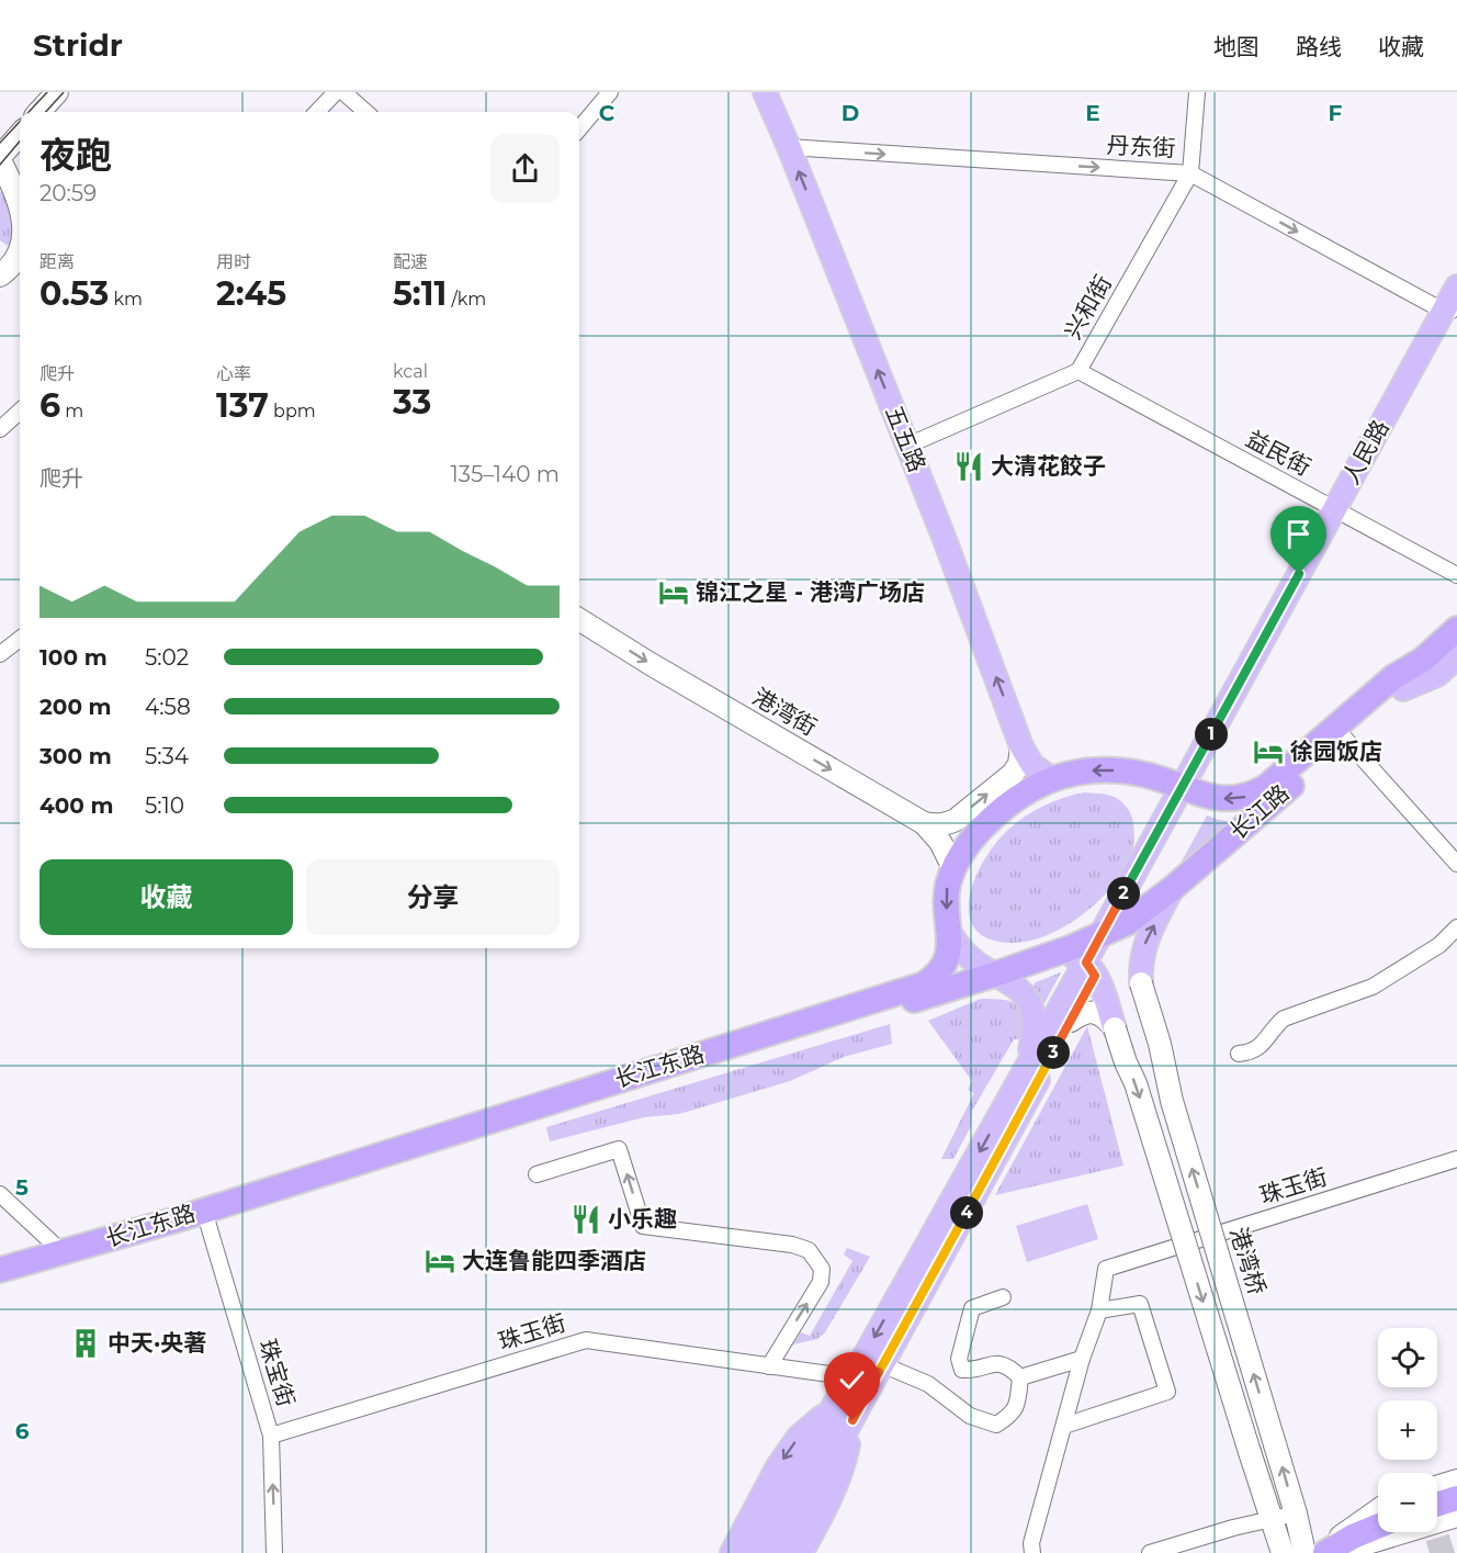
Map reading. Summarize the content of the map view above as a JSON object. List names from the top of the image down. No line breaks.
{"streets":{"highway":["长江路","长江东路"],"main road":["五五路","人民路","港湾街","港湾桥"],"street":["丹东街","兴和街","益民街","珠玉街","珠宝街"]},"crossings":[["丹东街","兴和街"],["丹东街","五五路"],["丹东街","人民路"],["兴和街","五五路"],["兴和街","益民街"],["五五路","长江东路"],["人民路","益民街"],["人民路","长江路"],["人民路","长江东路"],["人民路","珠玉街"],["港湾街","长江东路"],["长江路","长江东路"],["长江东路","珠宝街"],["珠玉街","珠宝街"]],"one_way":["丹东街","五五路","港湾街"],"places":{"restaurant":["大清花餃子","小乐趣"],"hotel":["锦江之星 - 港湾广场店","徐园饭店","大连鲁能四季酒店"],"building":["中天·央著"]},"page":{"header":"Stridr","nav":["地图","路线","收藏"],"heading":["夜跑","20:59"],"stats":[["距离","0.53 km"],["用时","2:45"],["配速","5:11 /km"],["爬升","6 m"],["心率","137 bpm"],["kcal","33"]],"chart":["爬升","135–140 m"],"list":[{"name":"100 m","note":"5:02"},{"name":"200 m","note":"4:58"},{"name":"300 m","note":"5:34"},{"name":"400 m","note":"5:10"}],"pins":["1","2","3","4"],"buttons":["收藏","分享"],"map_buttons":["+","−"]},"grid":{"columns":["C","D","E","F"],"rows":["5","6"]}}
